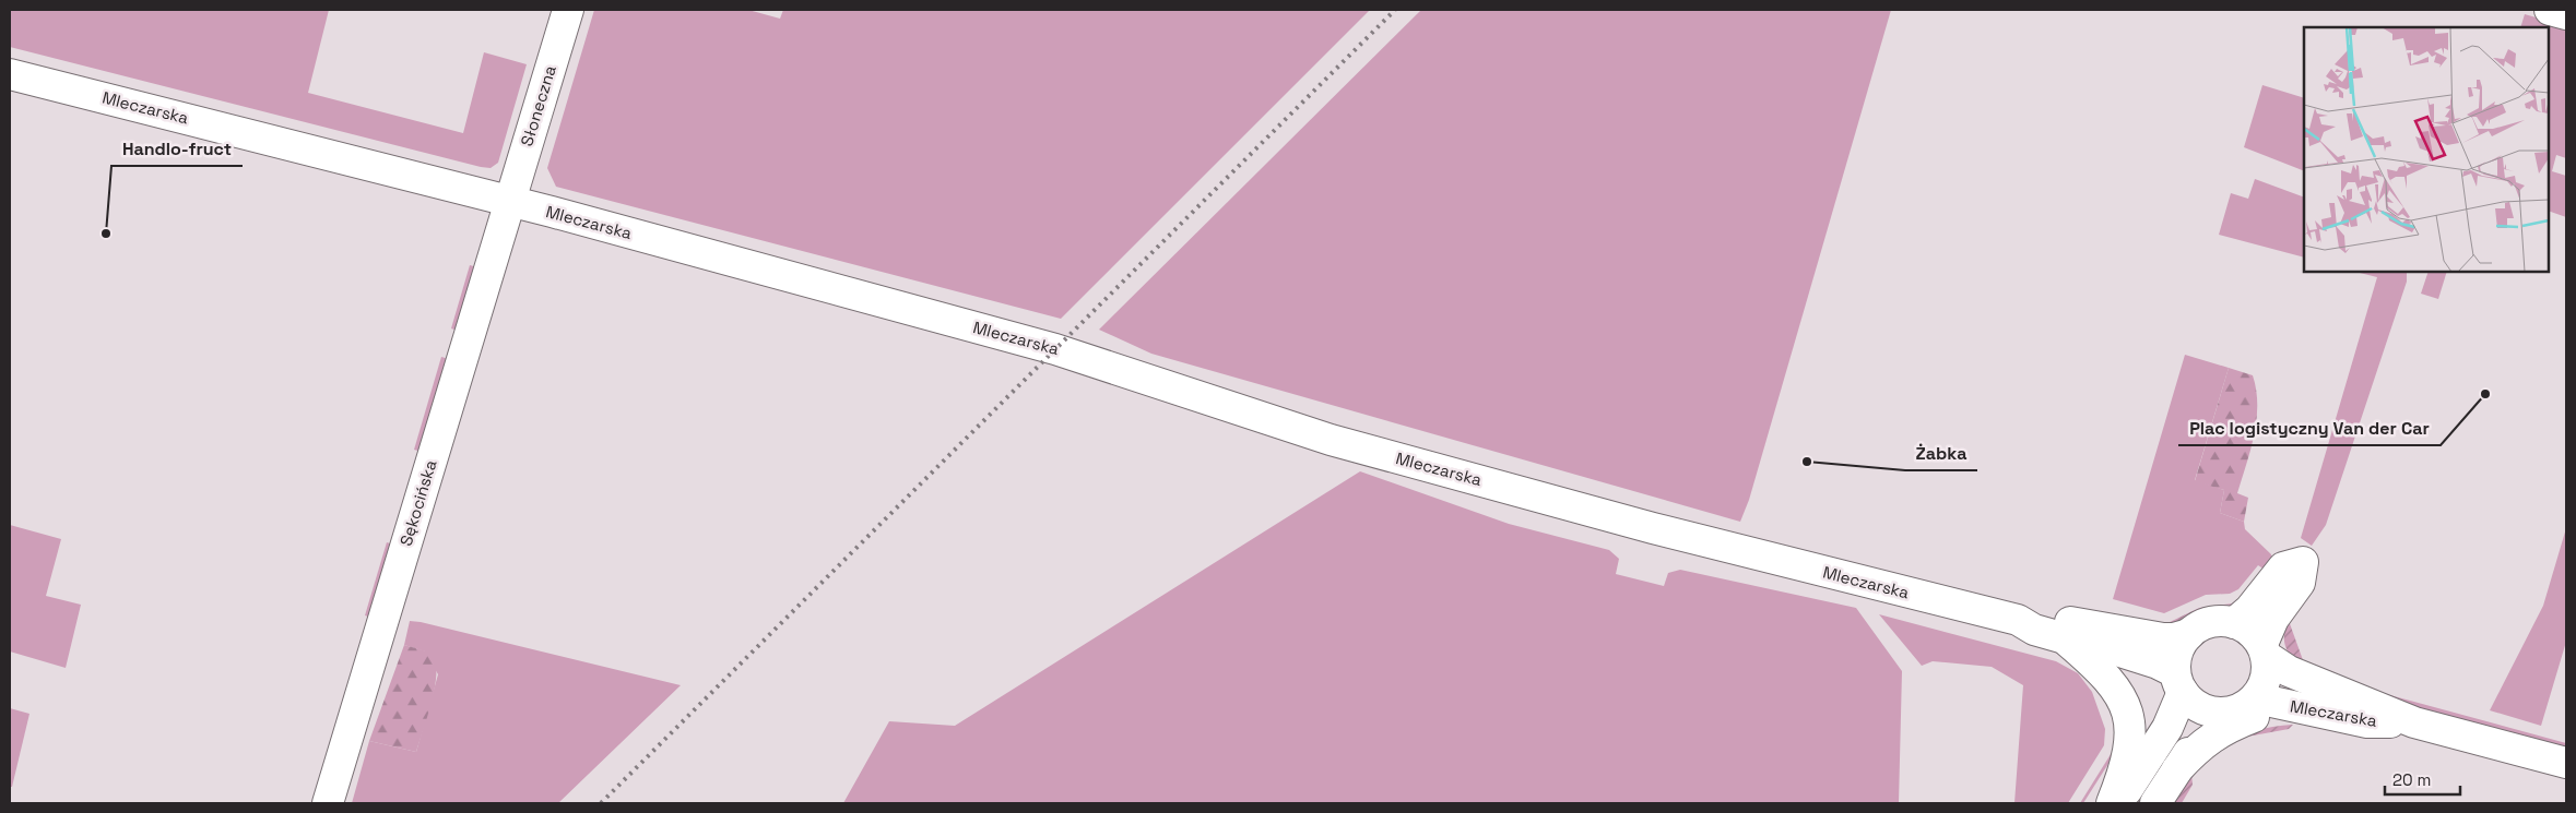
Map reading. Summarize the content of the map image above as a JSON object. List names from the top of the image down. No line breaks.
{"streets":{"street":["Słoneczna","Mleczarska","Sękocińska"]},"crossings":[["Słoneczna","Mleczarska"],["Słoneczna","Sękocińska"],["Mleczarska","Sękocińska"]],"places":["Handlo-fruct","Plac logistyczny Van der Car","Żabka"],"scale_bar":"20 m"}
